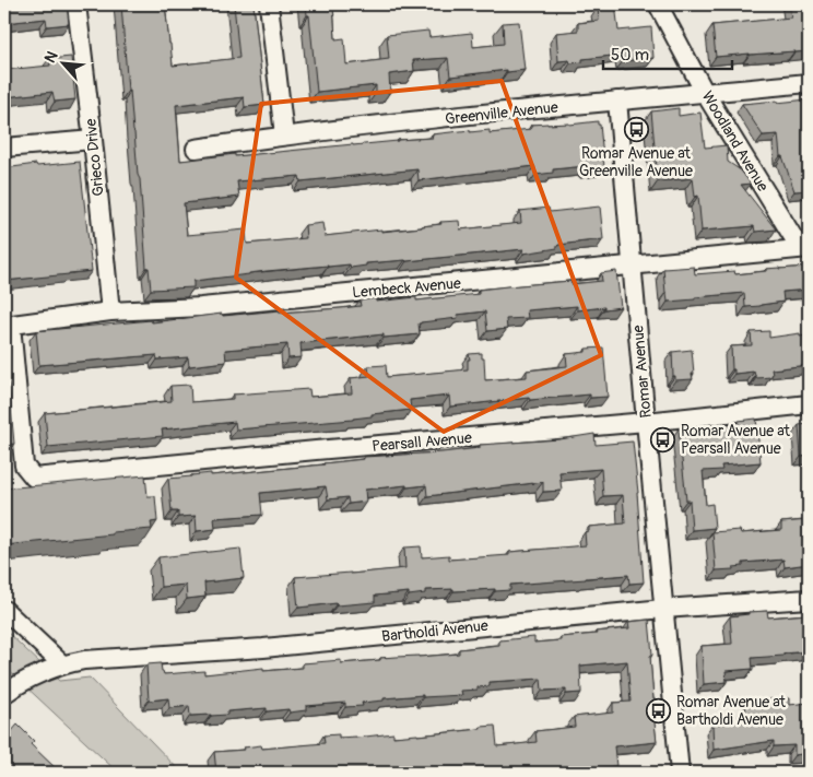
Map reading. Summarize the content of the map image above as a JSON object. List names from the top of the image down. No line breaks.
{"streets":{"street":["Greenville Avenue","Woodland Avenue","Grieco Drive","Lembeck Avenue","Romar Avenue","Pearsall Avenue","Bartholdi Avenue"]},"crossings":[["Greenville Avenue","Woodland Avenue"],["Greenville Avenue","Romar Avenue"],["Woodland Avenue","Lembeck Avenue"],["Grieco Drive","Lembeck Avenue"],["Lembeck Avenue","Romar Avenue"],["Lembeck Avenue","Pearsall Avenue"],["Romar Avenue","Pearsall Avenue"],["Romar Avenue","Bartholdi Avenue"]],"places":{"bus stop":["Romar Avenue at Greenville Avenue","Romar Avenue at Pearsall Avenue","Romar Avenue at Bartholdi Avenue"]},"scale_bar":"50 m","north":"top left"}
